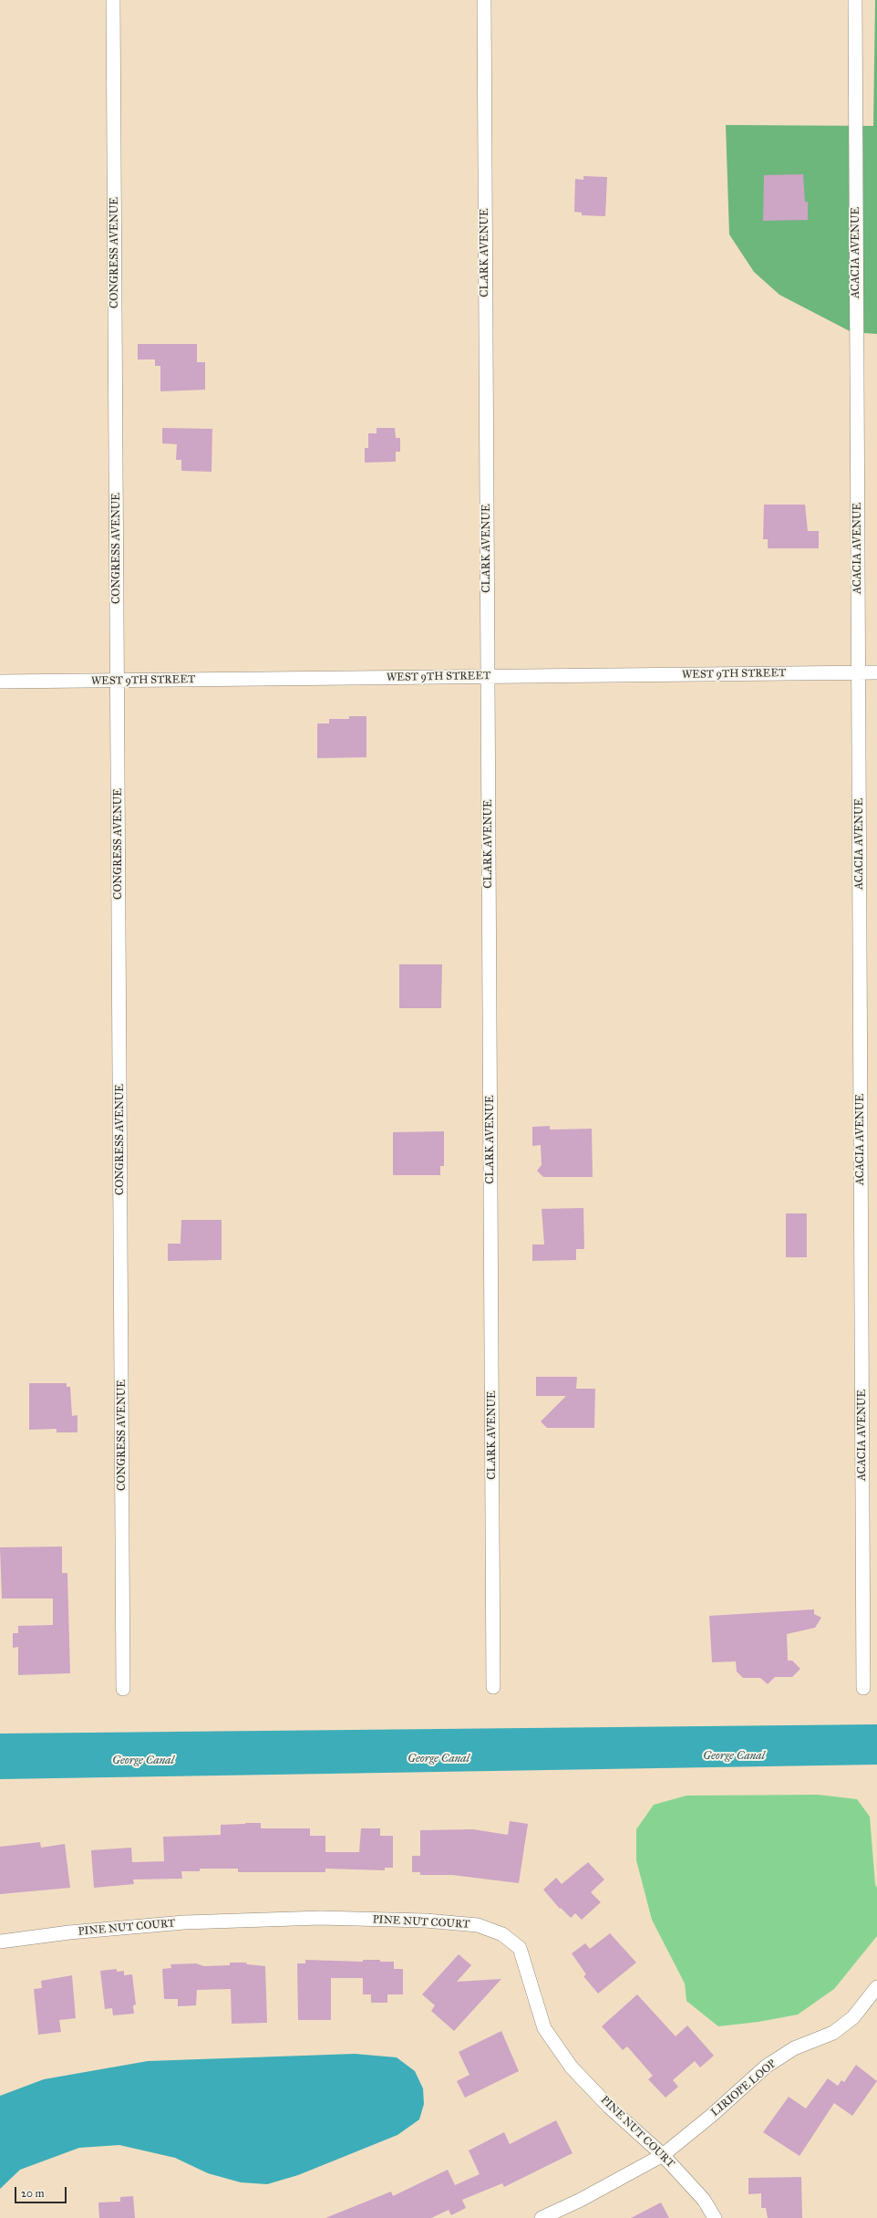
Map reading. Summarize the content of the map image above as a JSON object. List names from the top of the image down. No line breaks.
{"streets":{"street":["CONGRESS AVENUE","CLARK AVENUE","ACACIA AVENUE","WEST 9TH STREET","PINE NUT COURT","LIRIOPE LOOP"]},"crossings":[["CONGRESS AVENUE","WEST 9TH STREET"],["CLARK AVENUE","WEST 9TH STREET"],["ACACIA AVENUE","WEST 9TH STREET"],["PINE NUT COURT","LIRIOPE LOOP"]],"water":["George Canal"],"scale_bar":"20 m"}
